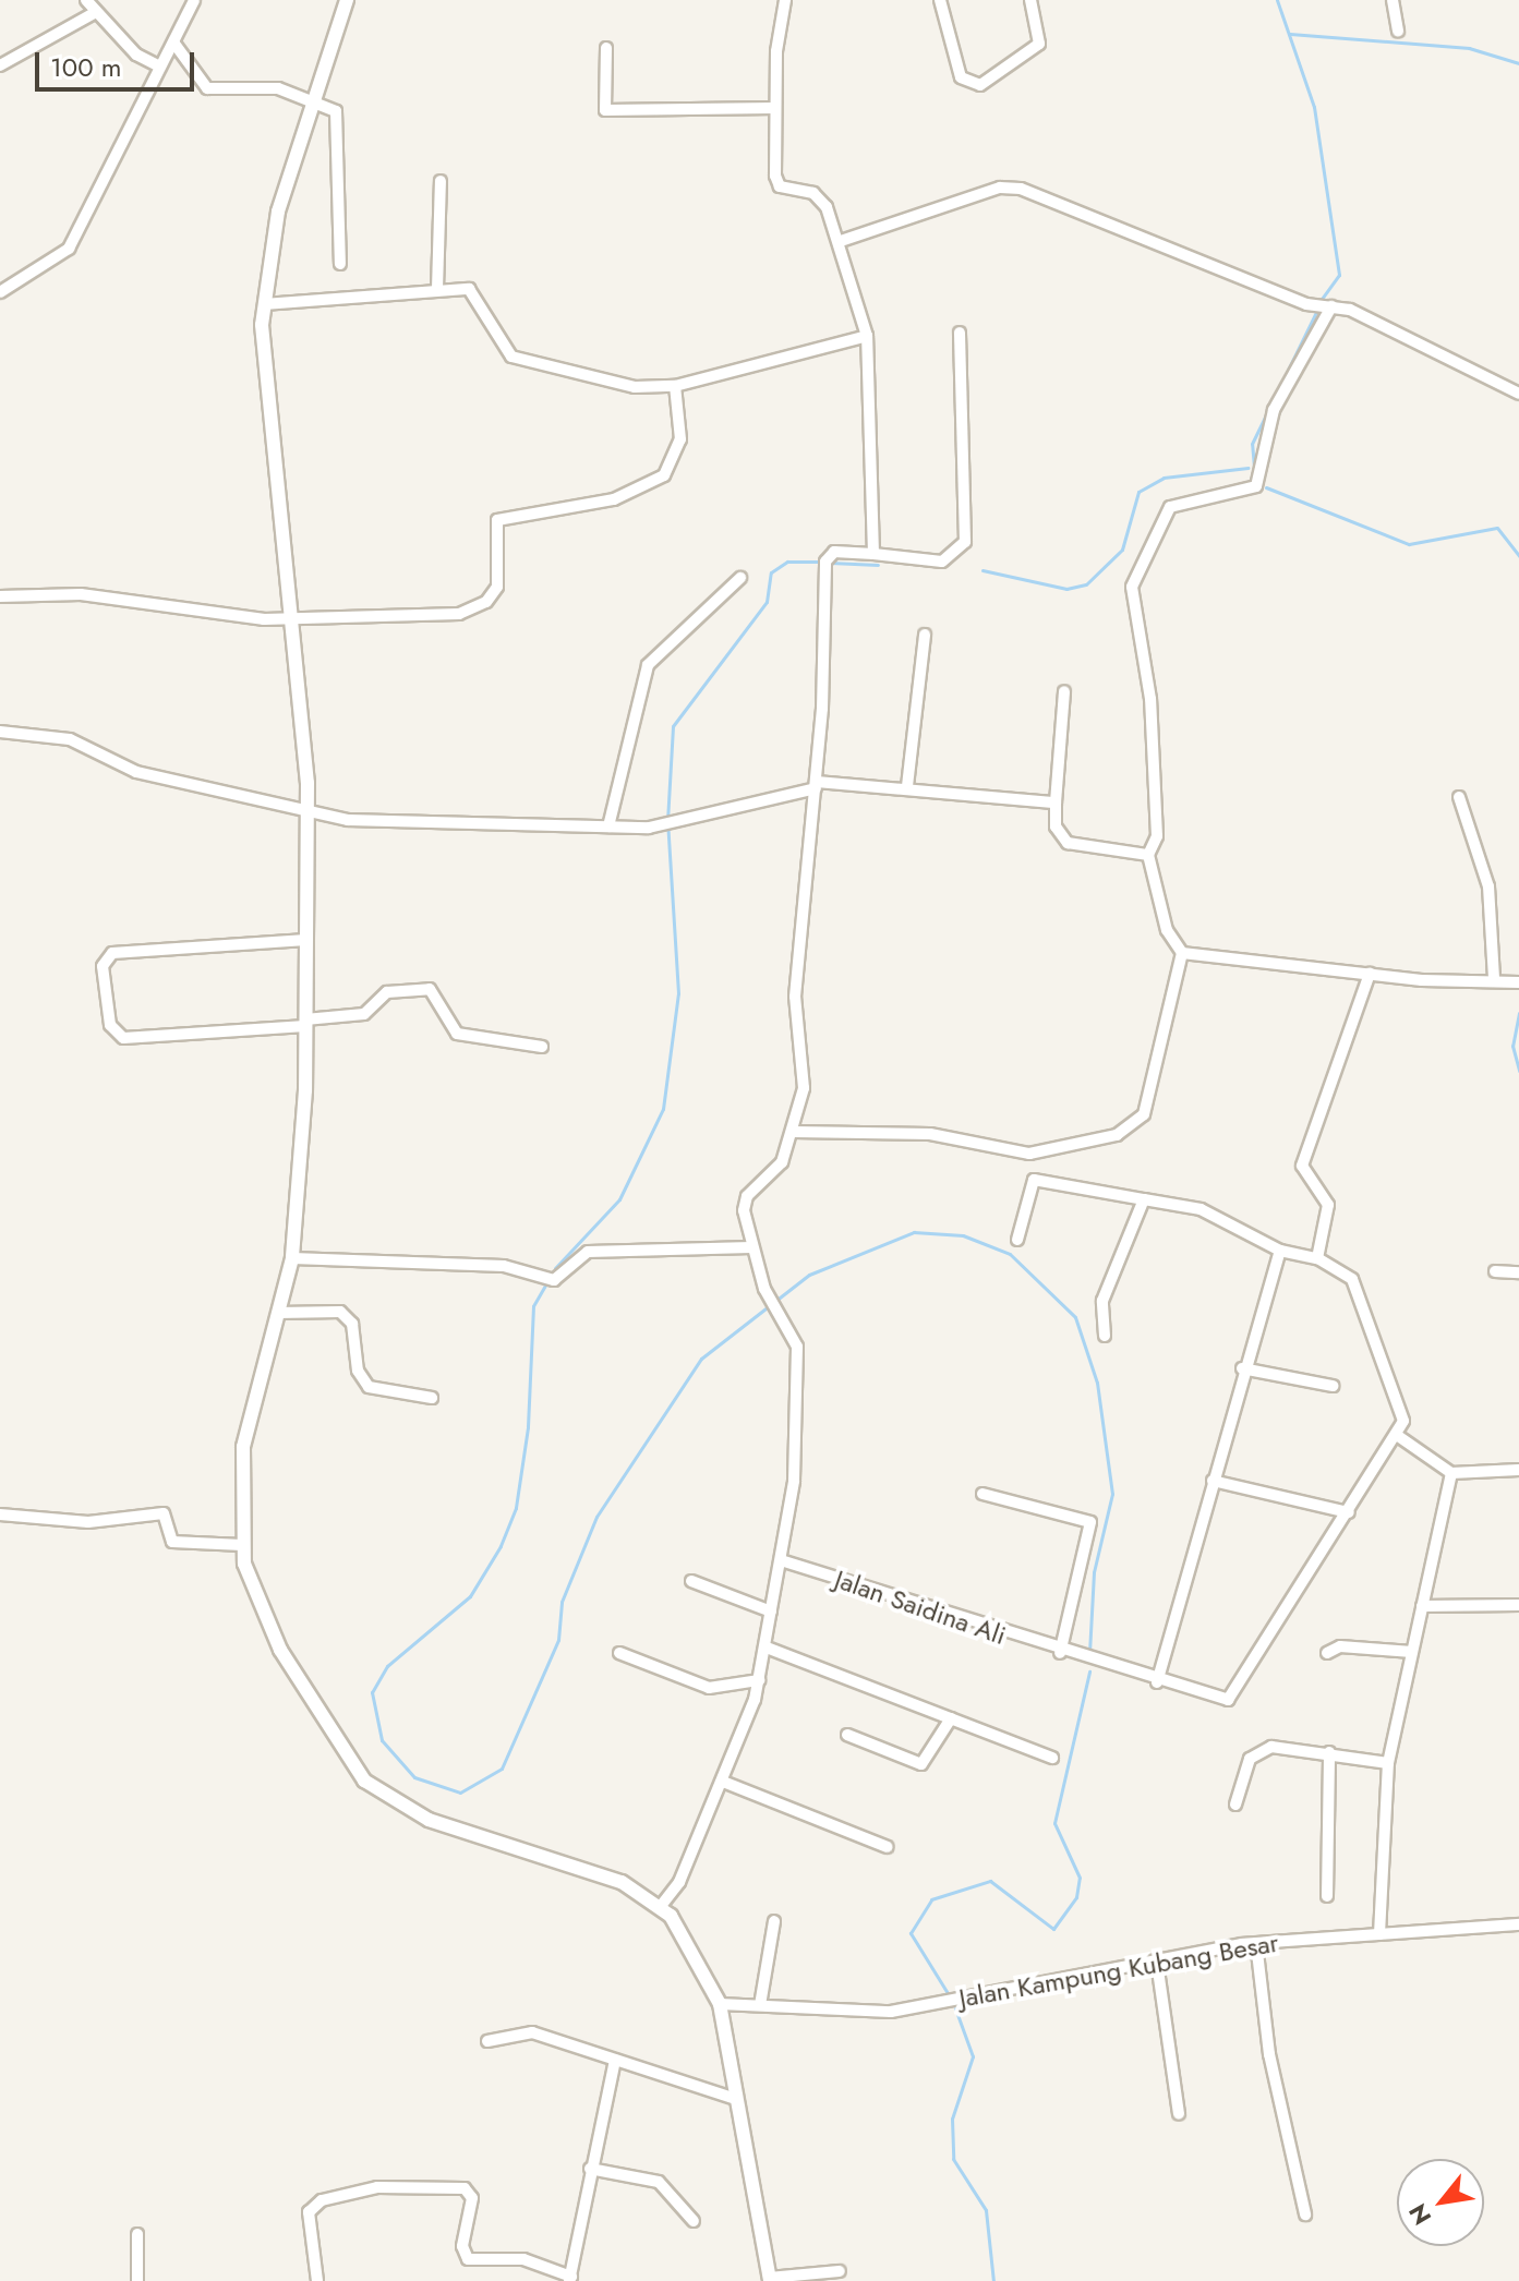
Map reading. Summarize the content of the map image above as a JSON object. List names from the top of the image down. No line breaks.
{"streets":{"street":["Jalan Saidina Ali","Jalan Kampung Kubang Besar"]},"scale_bar":"100 m","north":"bottom left"}
